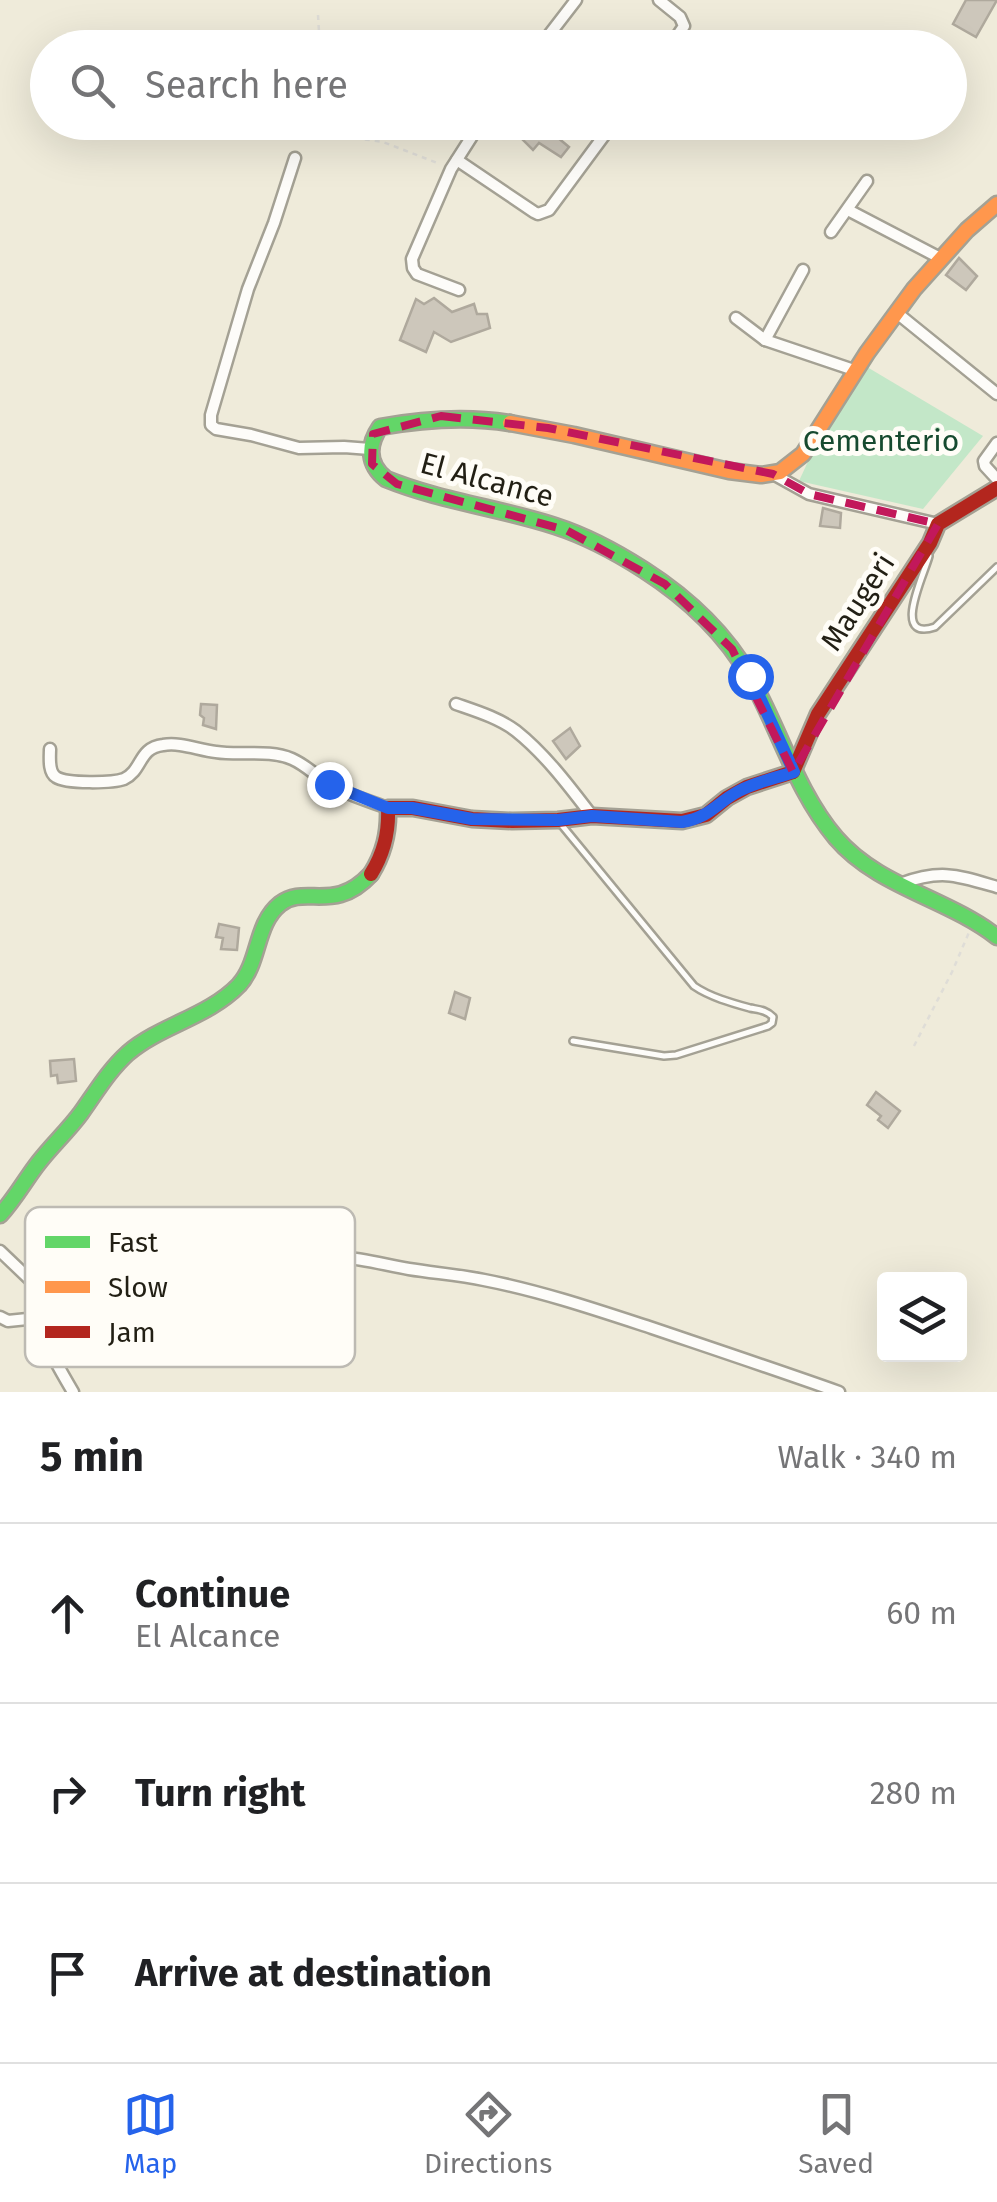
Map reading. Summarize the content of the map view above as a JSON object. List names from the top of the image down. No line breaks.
{"streets":{"street":["El Alcance","Maugeri"]},"crossings":[["El Alcance","Maugeri"]],"parks":["Cementerio"],"legend":["Fast","Slow","Jam"],"page":{"search":"Search here","heading":["5 min","Walk · 340 m"],"list":[["Continue","El Alcance","60 m"],["Turn right","280 m"],"Arrive at destination"],"nav":["Map","Directions","Saved"]}}
